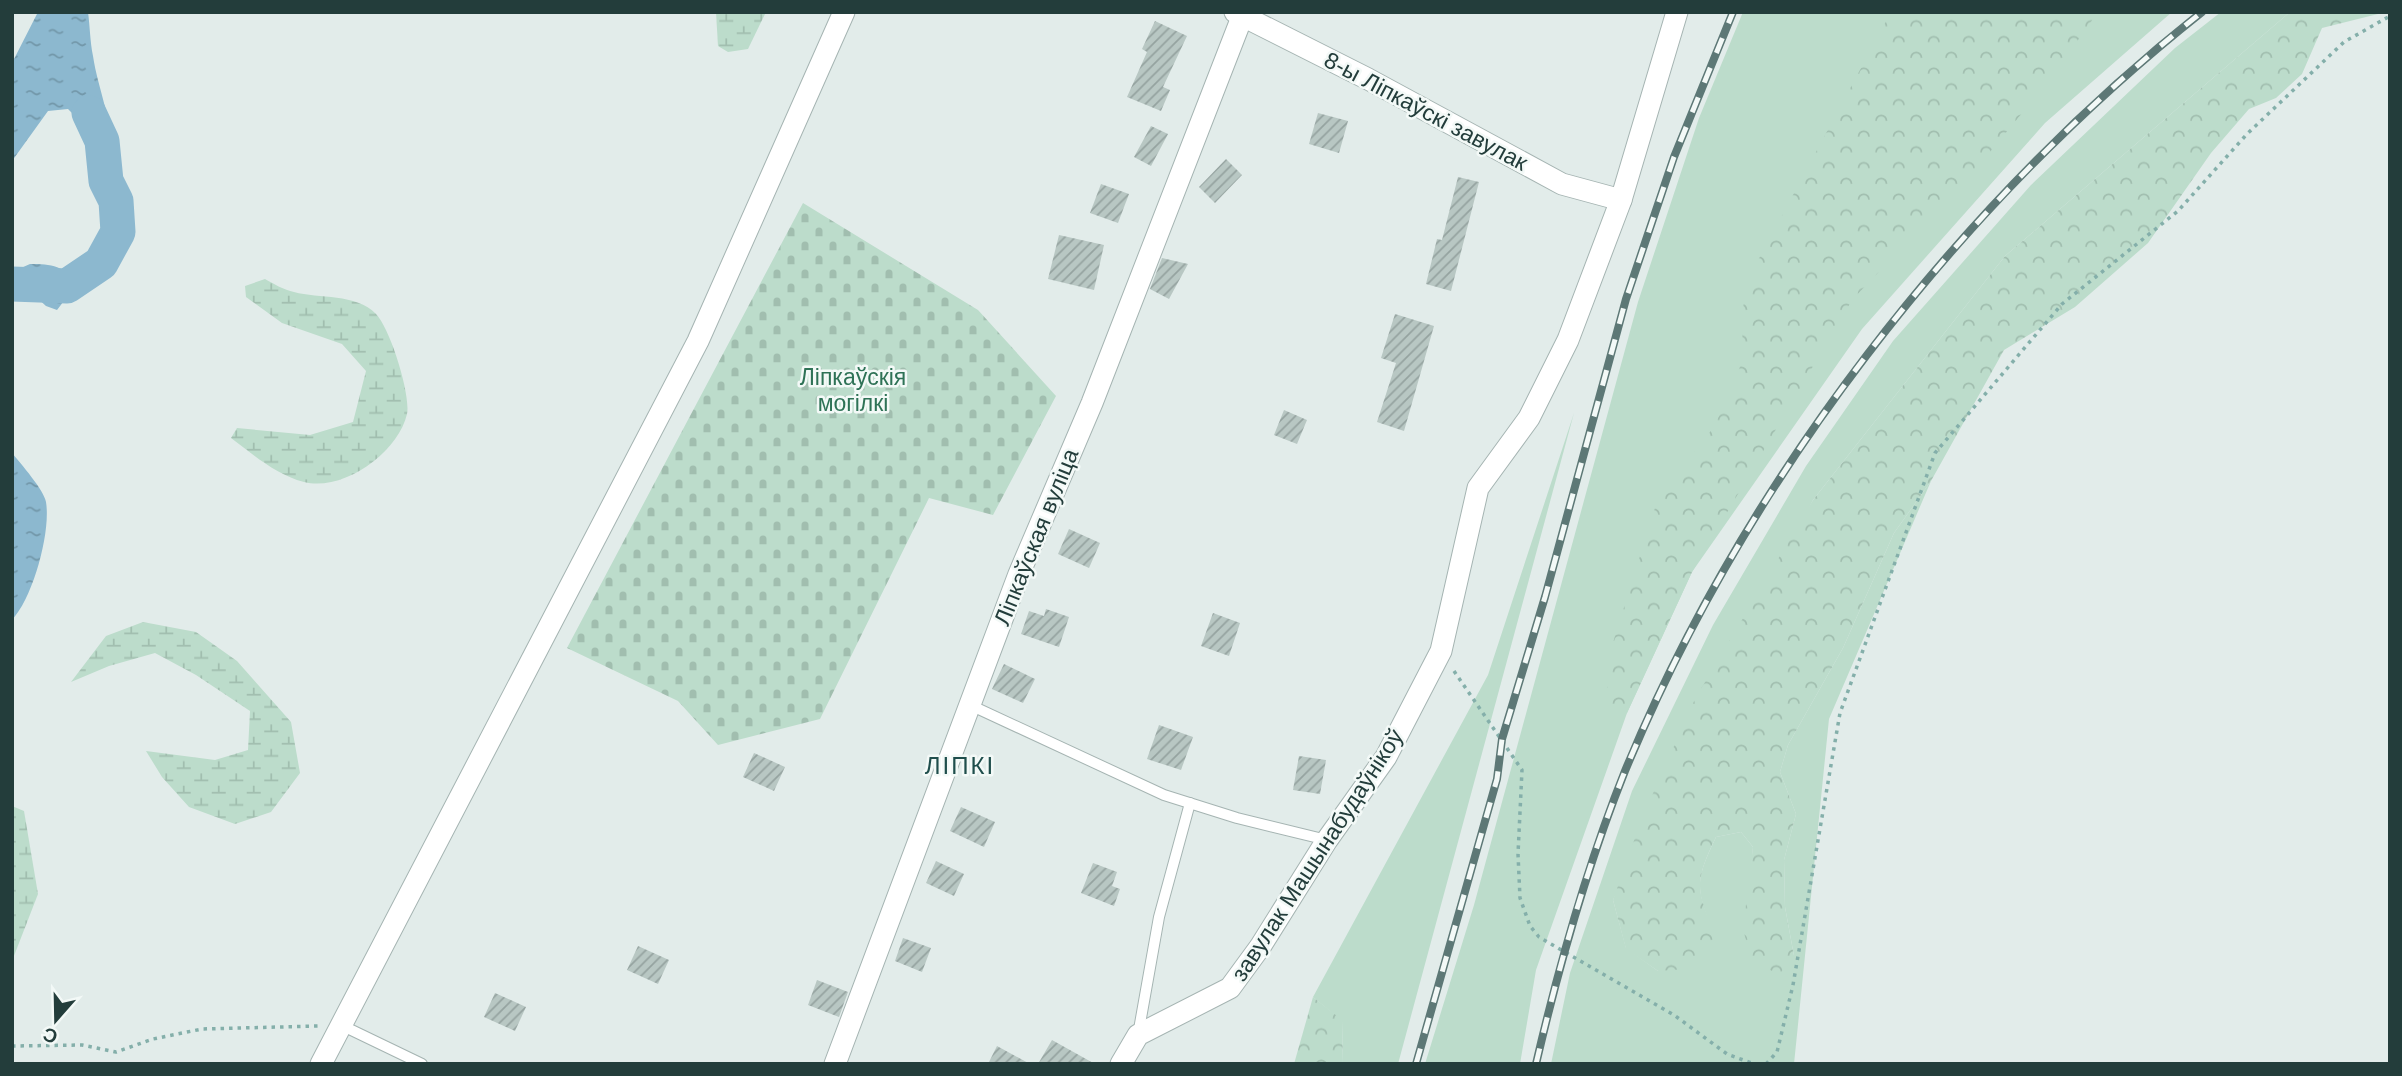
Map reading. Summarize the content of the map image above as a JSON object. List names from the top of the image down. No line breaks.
{"streets":{"street":["8-ы Ліпкаўскі завулак","Ліпкаўская вуліца","завулак Машынабудаўнікоў"]},"crossings":[["8-ы Ліпкаўскі завулак","Ліпкаўская вуліца"],["8-ы Ліпкаўскі завулак","завулак Машынабудаўнікоў"]],"districts":["ЛІПКІ"],"parks":["Ліпкаўскія могілкі"],"north":"bottom"}
